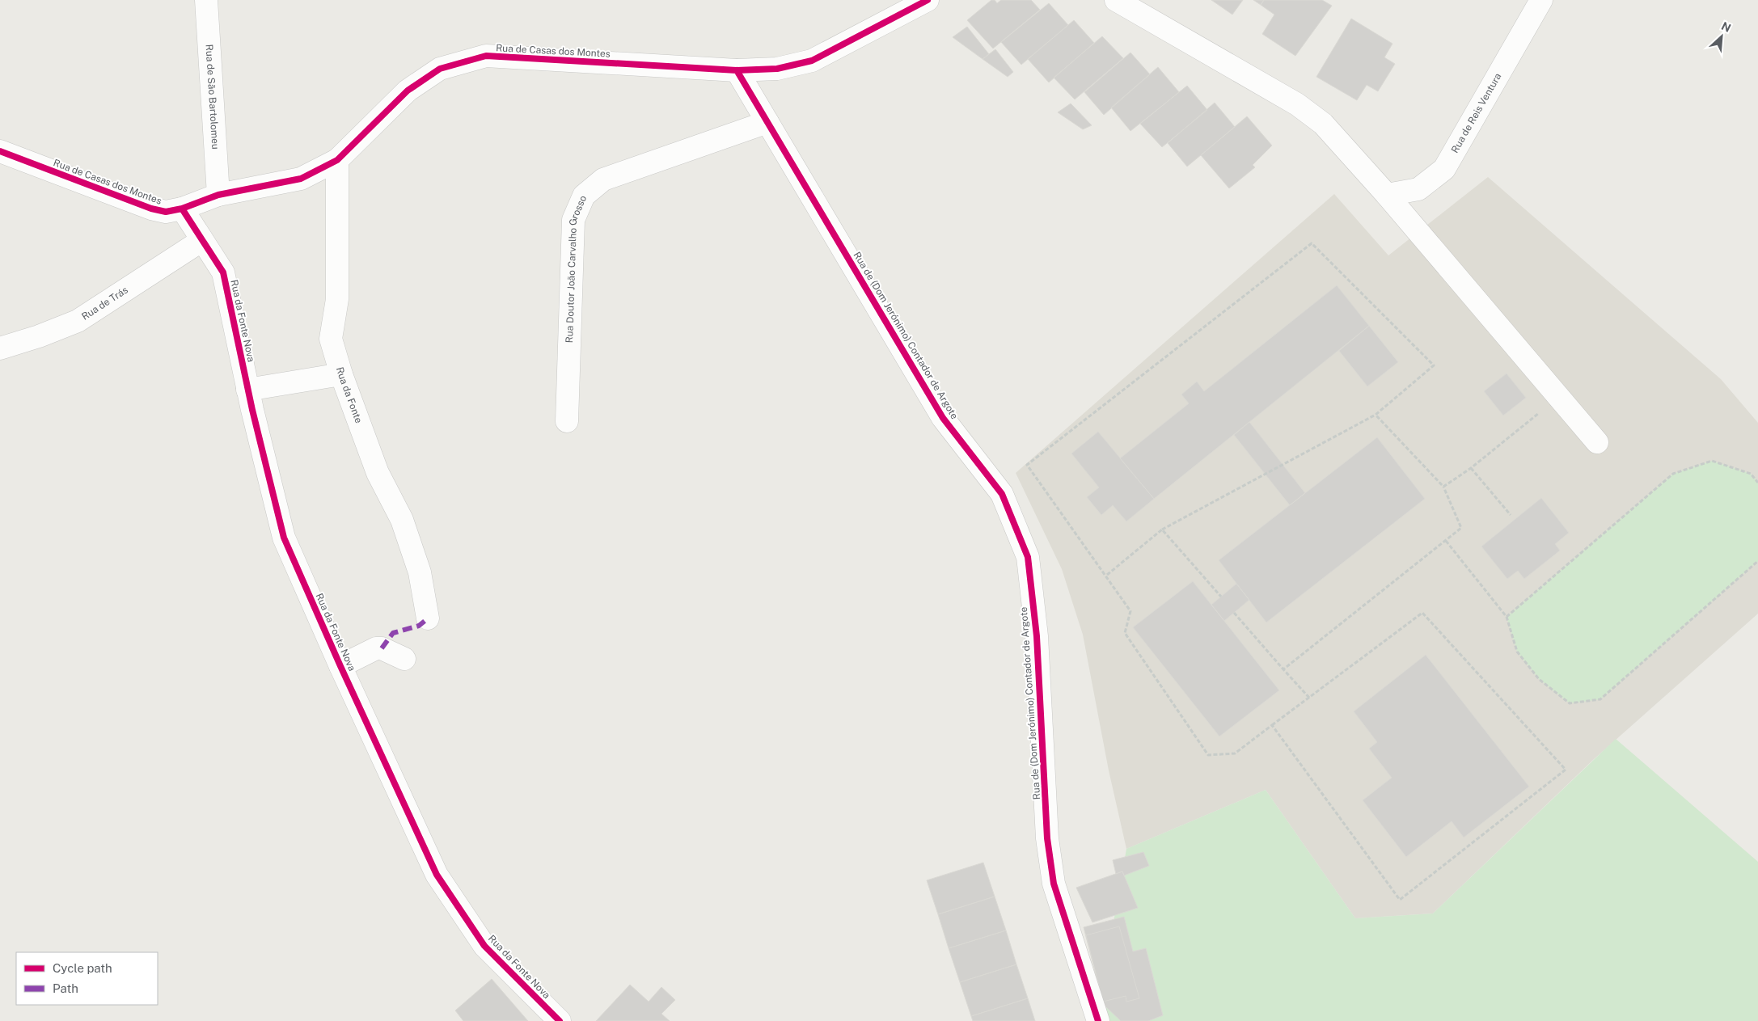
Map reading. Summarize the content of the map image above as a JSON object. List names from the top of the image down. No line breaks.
{"streets":{"street":["Rua de Casas dos Montes","Rua de São Bartolomeu","Rua de Reis Ventura","Rua Doutor João Carvalho Grosso","Rua de Trás","Rua da Fonte Nova","Rua de (Dom Jerónimo) Contador de Argote","Rua da Fonte"]},"crossings":[["Rua de Casas dos Montes","Rua de São Bartolomeu"],["Rua de Casas dos Montes","Rua da Fonte Nova"],["Rua de Casas dos Montes","Rua de (Dom Jerónimo) Contador de Argote"],["Rua de Casas dos Montes","Rua da Fonte"],["Rua Doutor João Carvalho Grosso","Rua de (Dom Jerónimo) Contador de Argote"],["Rua de Trás","Rua da Fonte Nova"]],"legend":["Cycle path","Path"],"north":"top right"}
